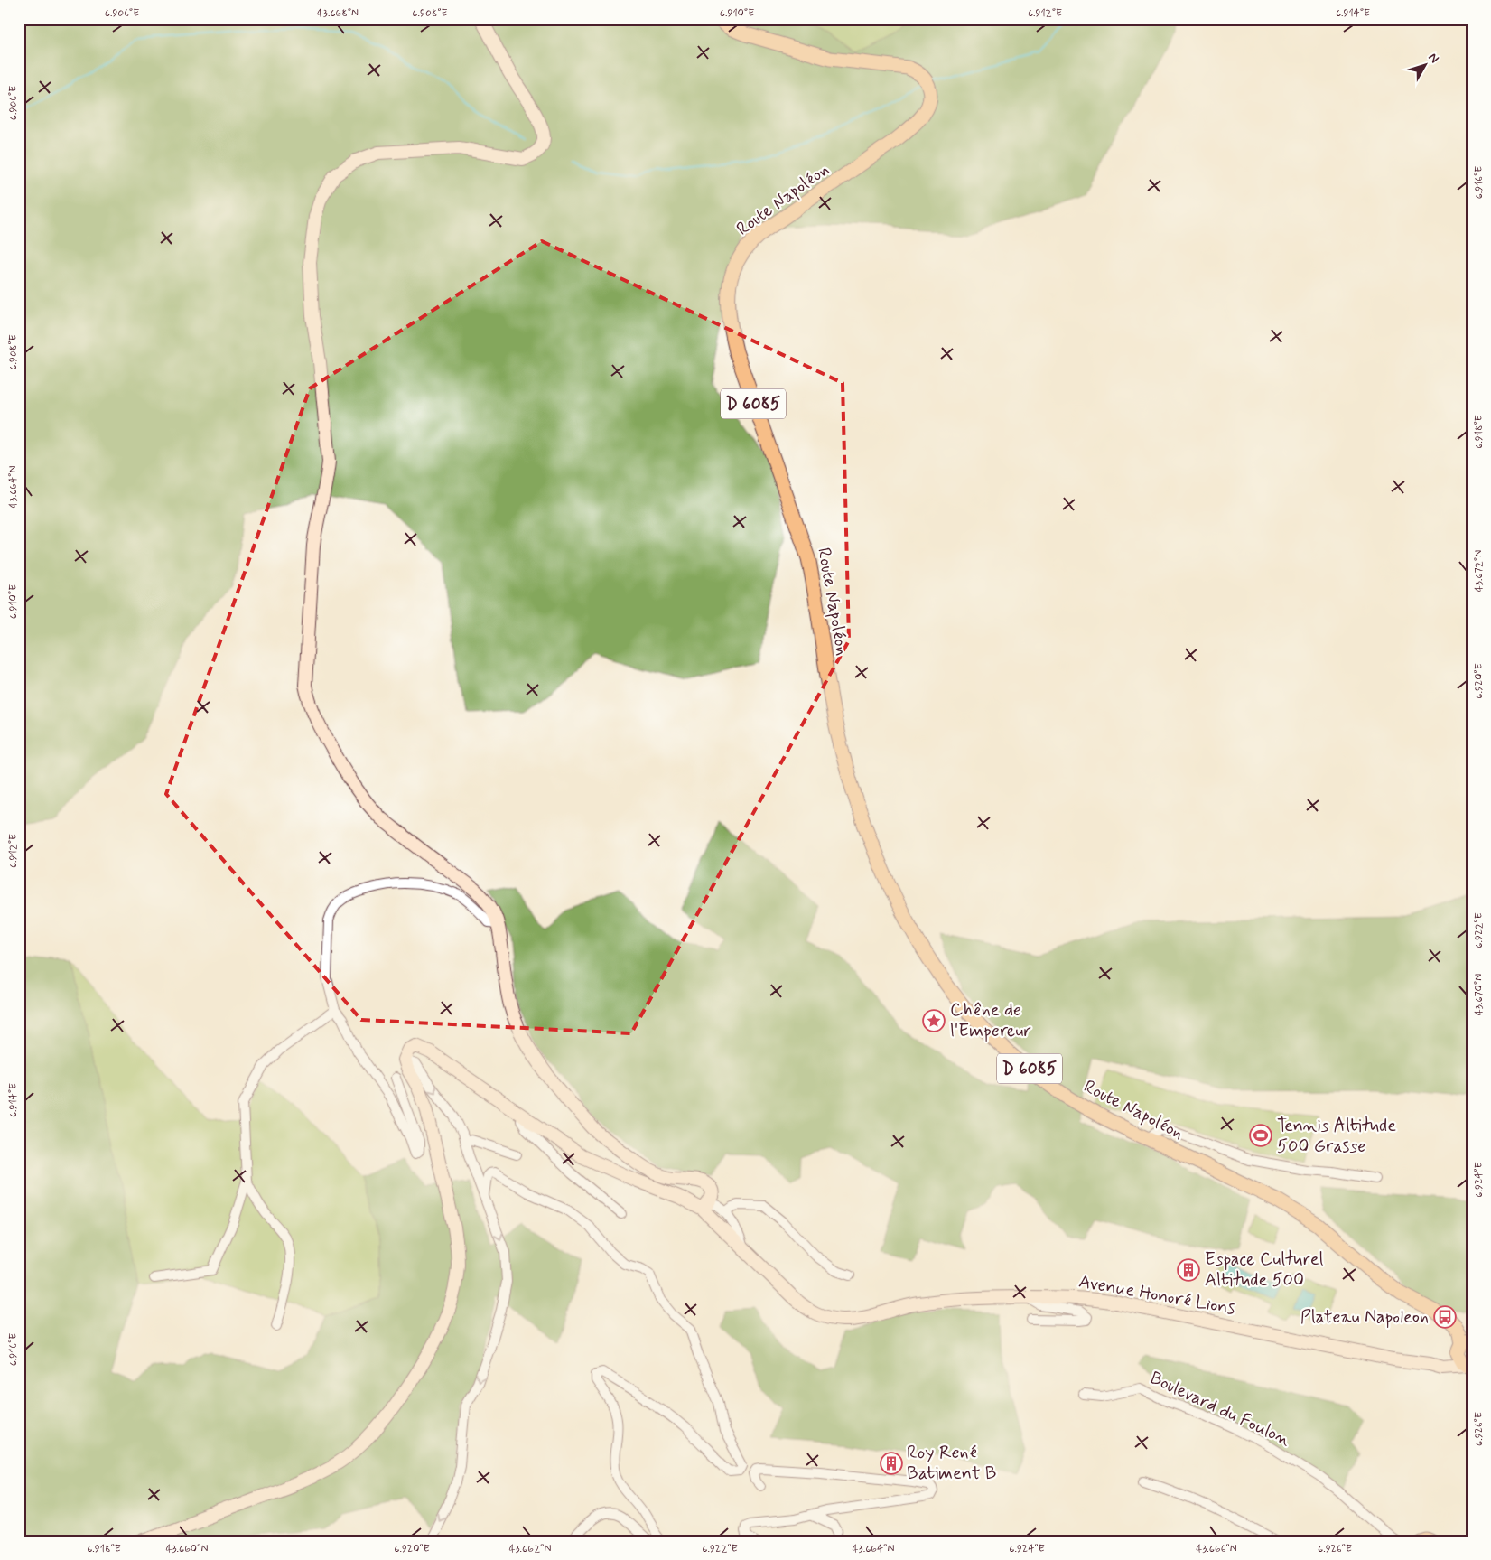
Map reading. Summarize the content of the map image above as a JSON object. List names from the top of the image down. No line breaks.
{"streets":{"main road":["Route Napoléon","D 6085","Avenue Honoré Lions"],"street":["Boulevard du Foulon"]},"crossings":[["Route Napoléon","Avenue Honoré Lions"]],"places":{"place":["Chêne de l'Empereur"],"sports":["Tennis Altitude 500 Grasse"],"building":["Espace Culturel Altitude 500","Roy René Batiment B"],"bus stop":["Plateau Napoleon"]},"north":"top right","coordinates":["6.906°E","43.668°N","6.908°E","6.910°E","6.912°E","6.914°E","6.916°E","6.918°E","43.664°N","43.672°N","6.920°E","6.922°E","43.670°N","6.924°E","6.926°E","43.660°N","43.662°N","43.666°N"]}
